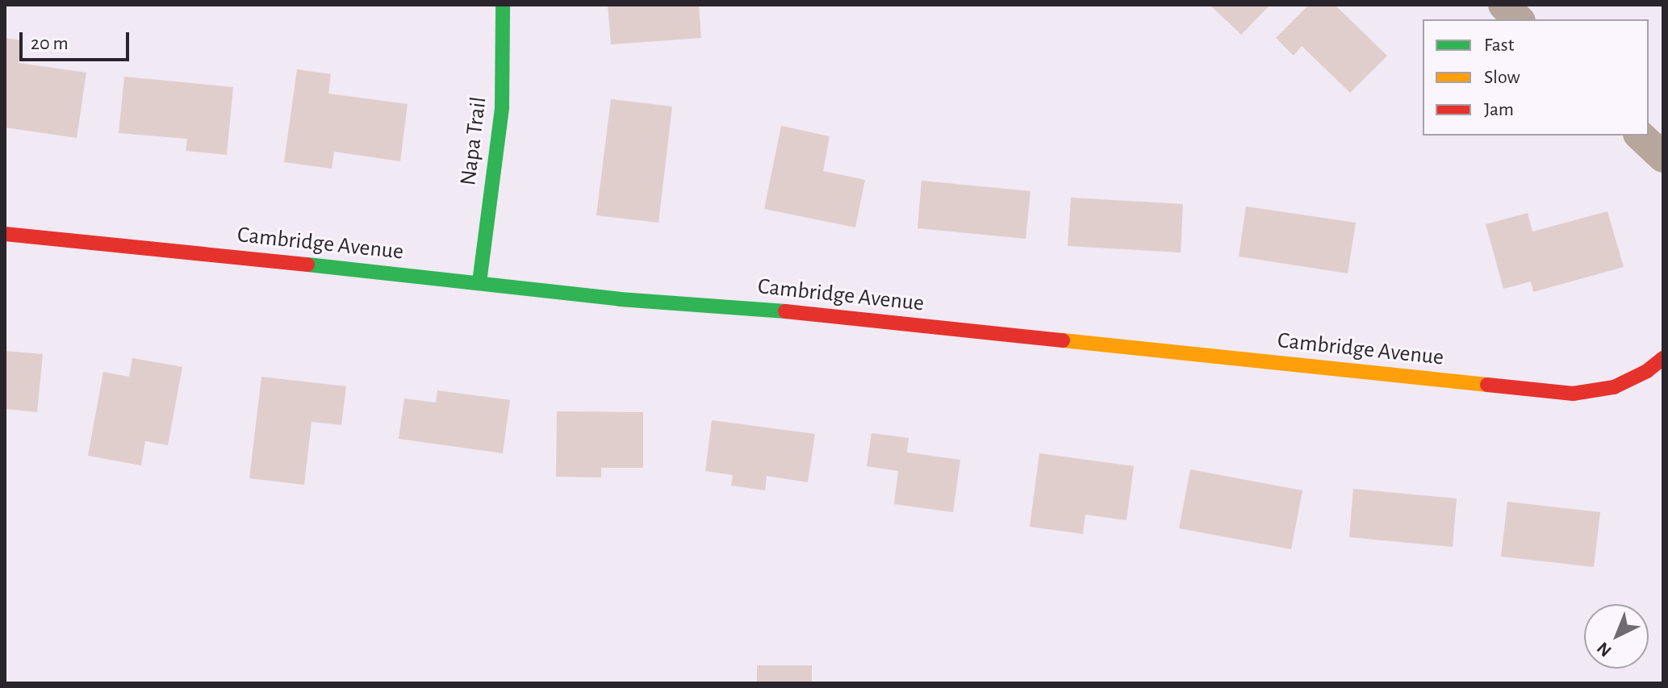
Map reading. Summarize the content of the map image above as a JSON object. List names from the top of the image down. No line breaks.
{"streets":{"street":["Napa Trail","Cambridge Avenue"]},"crossings":[["Napa Trail","Cambridge Avenue"]],"legend":["Fast","Slow","Jam"],"scale_bar":"20 m","north":"bottom left"}
